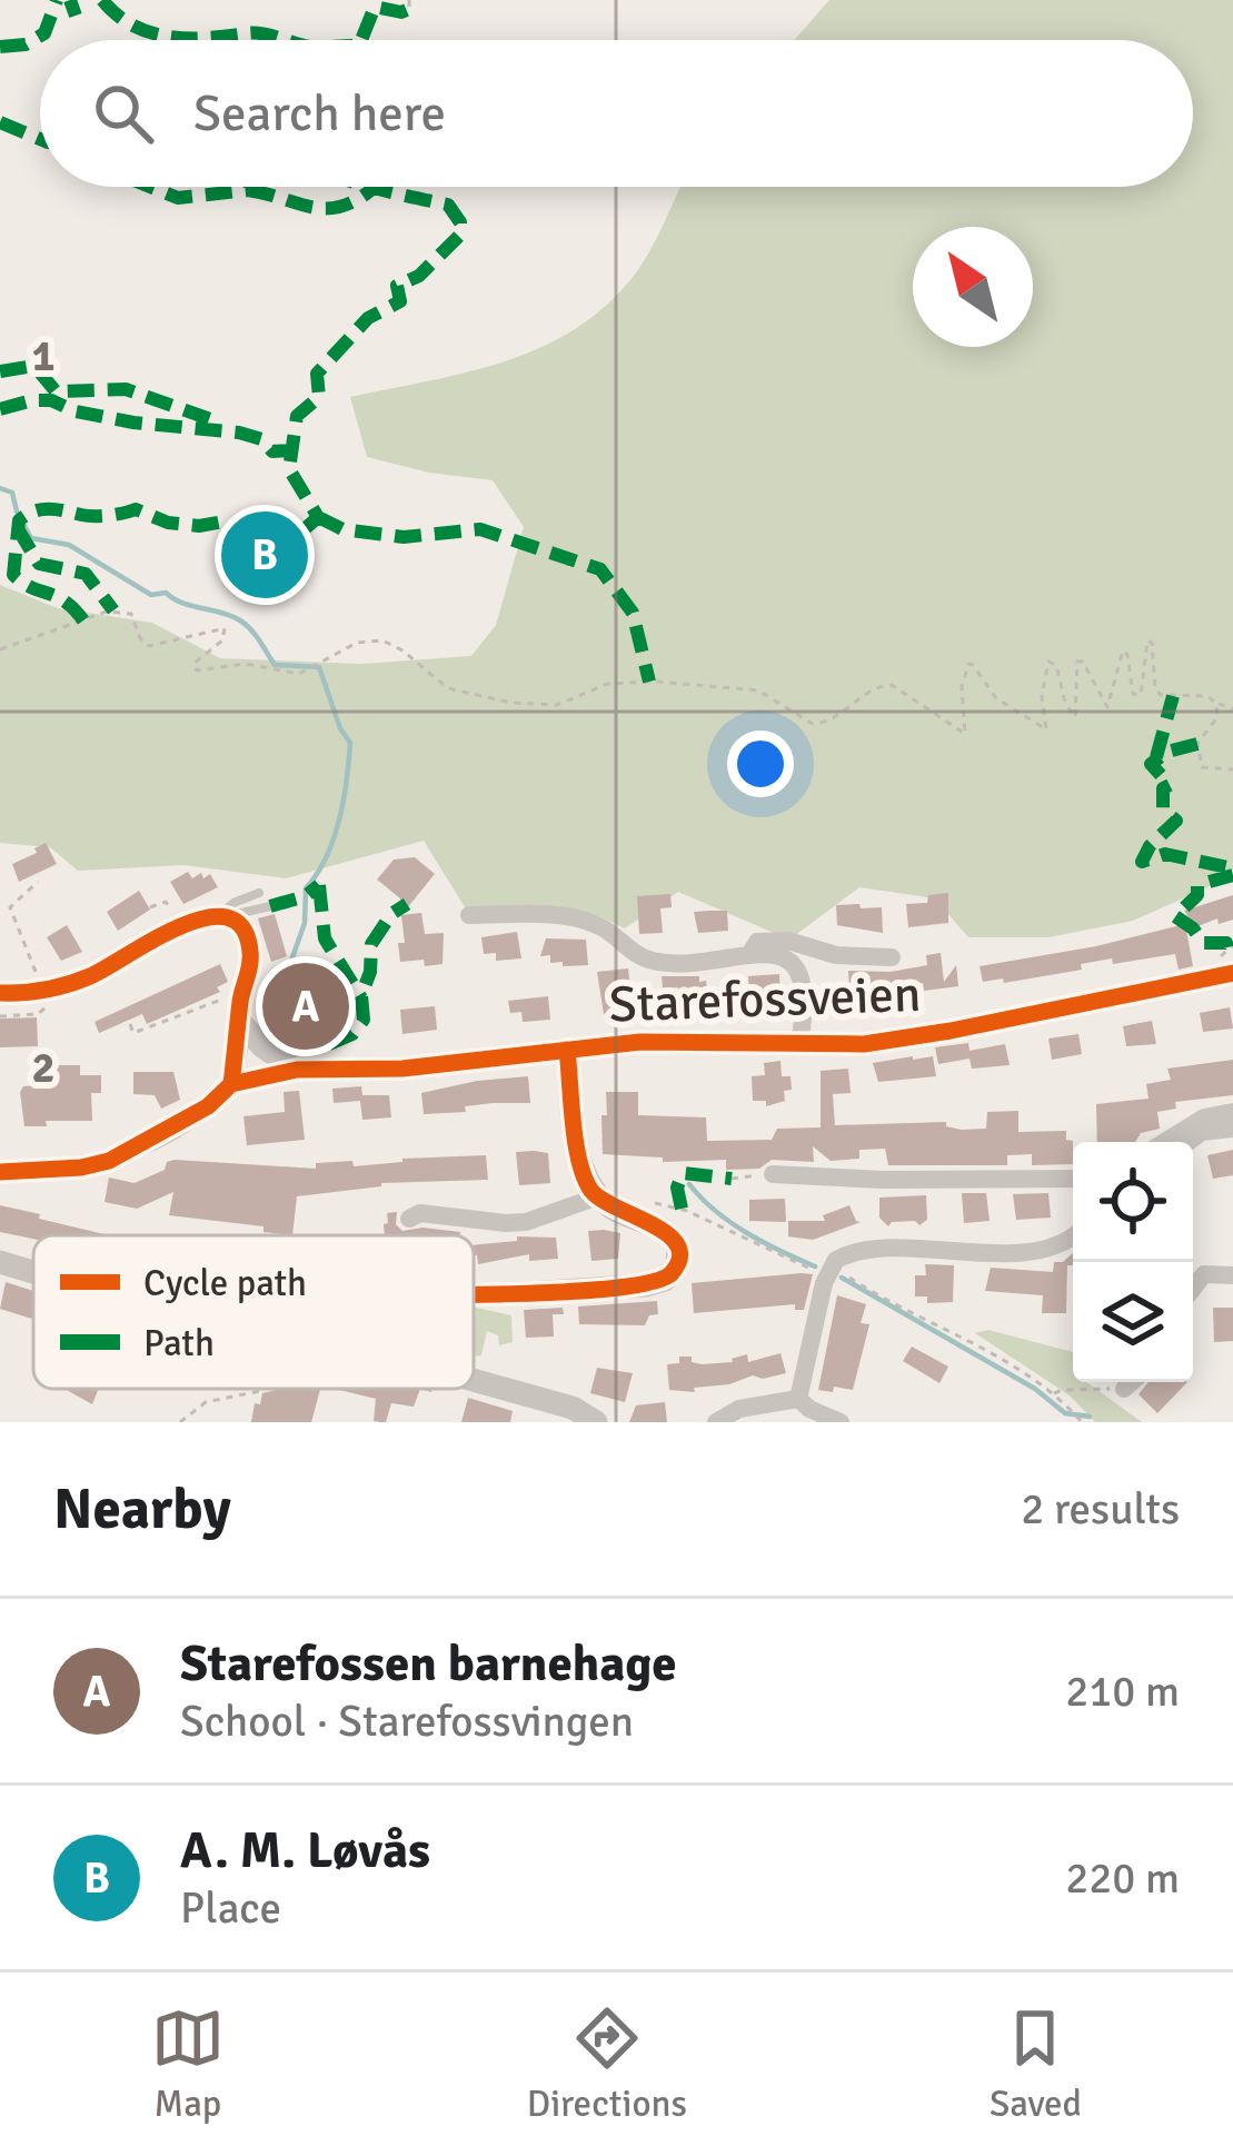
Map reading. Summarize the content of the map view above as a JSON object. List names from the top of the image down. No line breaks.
{"streets":{"street":["Starefossveien"]},"legend":["Cycle path","Path"],"north":"top left","page":{"search":"Search here","pins":["B","A"],"heading":["Nearby","2 results"],"list":[{"mark":"A","name":"Starefossen barnehage","note":"School · Starefossvingen","value":"210 m"},{"mark":"B","name":"A. M. Løvås","note":"Place","value":"220 m"}],"nav":["Map","Directions","Saved"]},"grid":{"rows":["1","2"]}}
